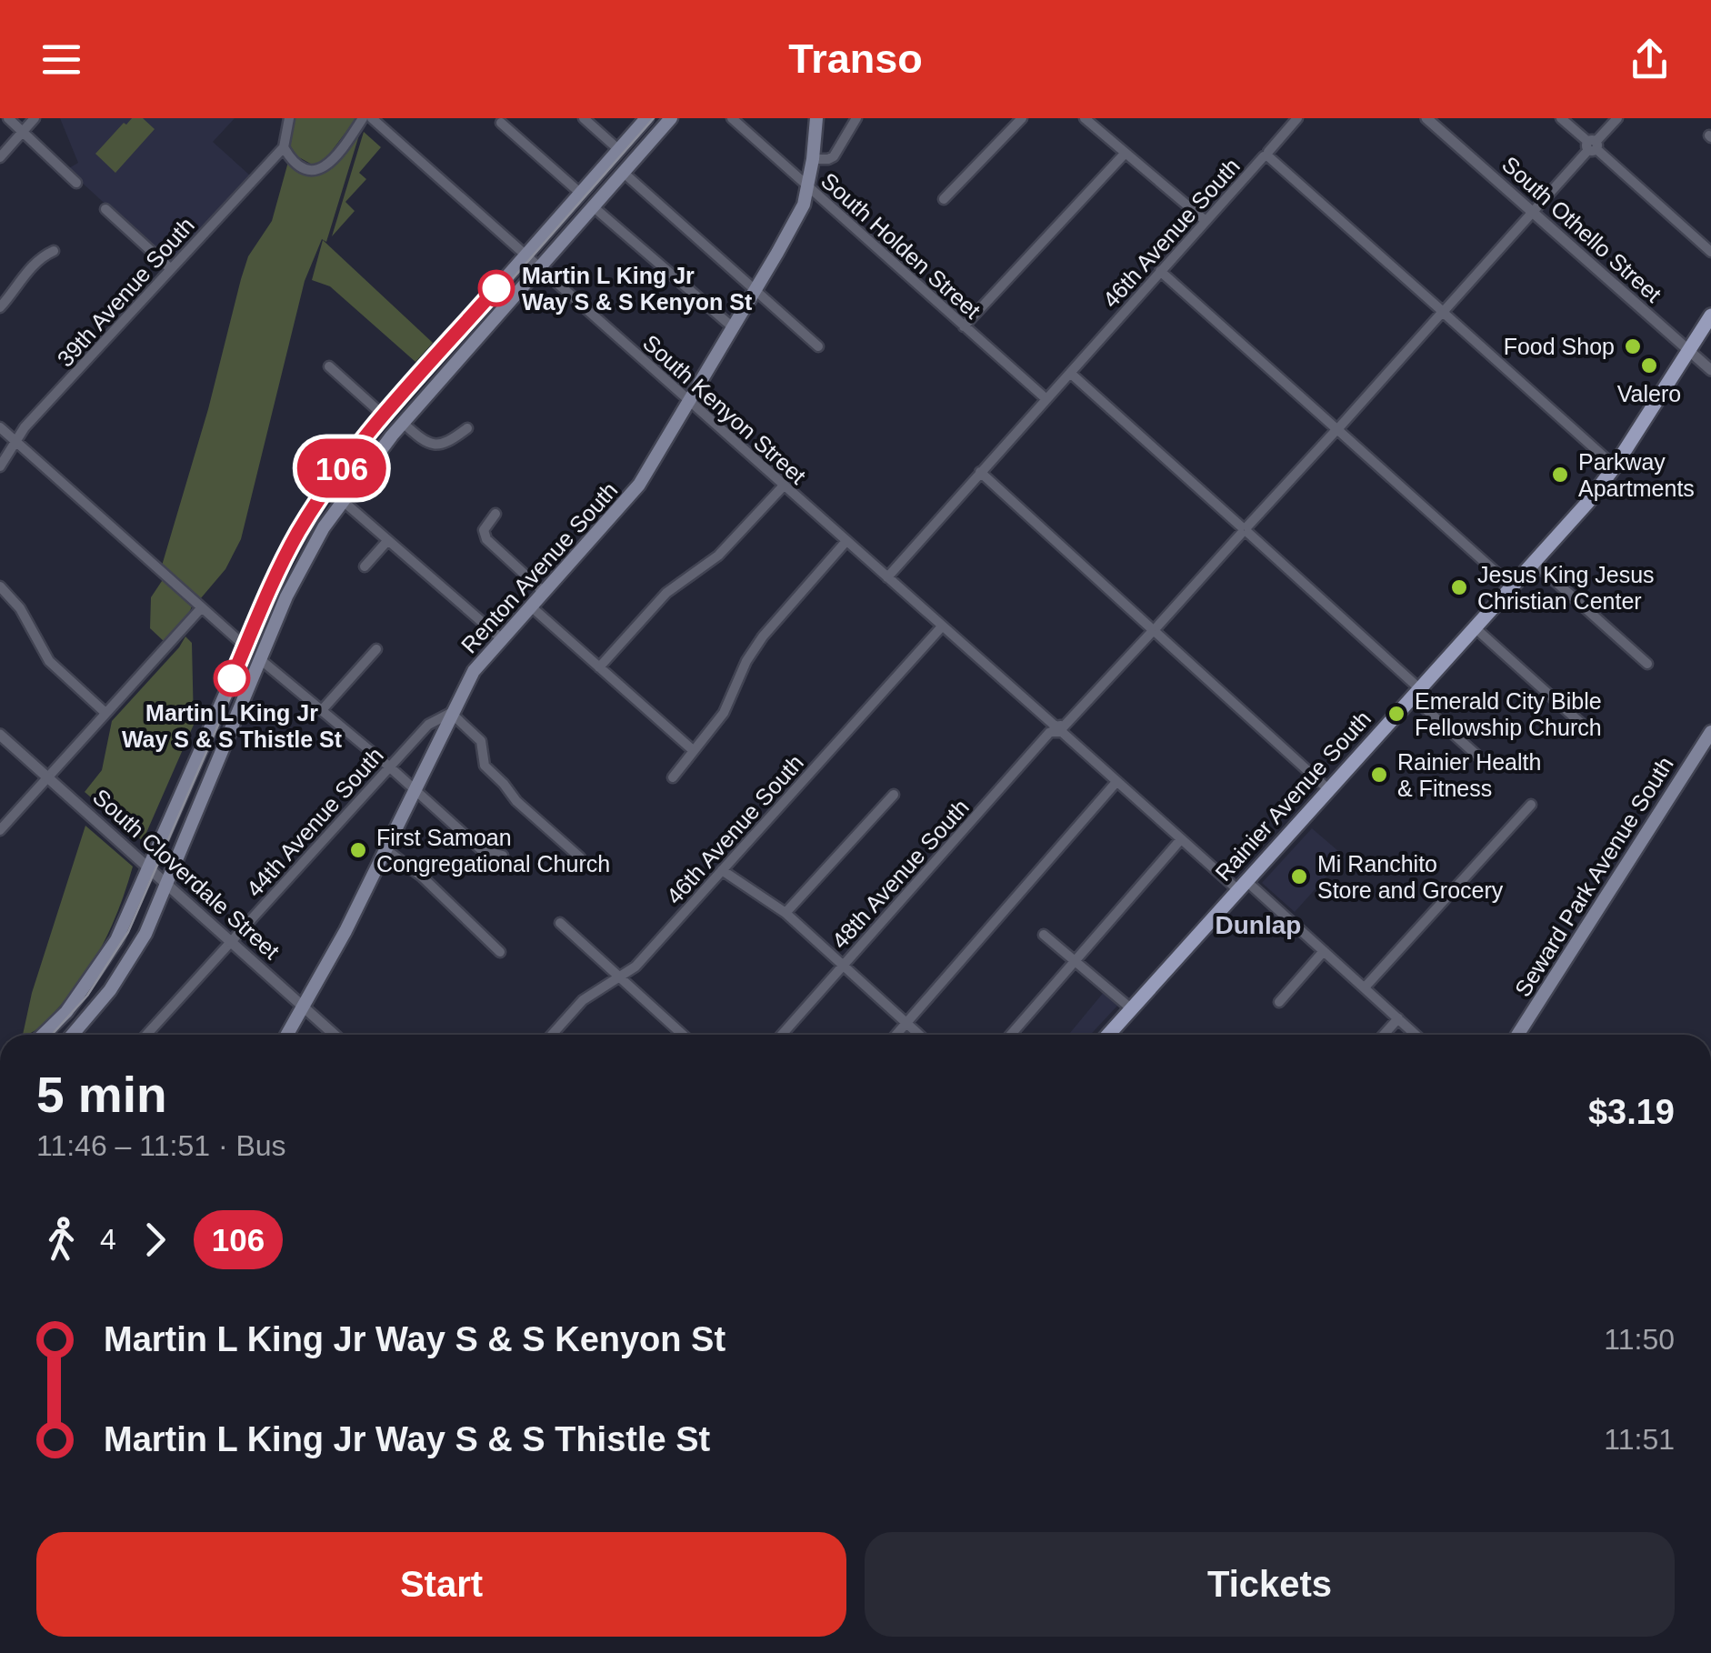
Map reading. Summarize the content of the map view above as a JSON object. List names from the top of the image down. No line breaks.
{"streets":{"main road":["Renton Avenue South","Rainier Avenue South","Seward Park Avenue South"],"street":["South Othello Street","46th Avenue South","South Holden Street","39th Avenue South","South Kenyon Street","44th Avenue South","South Cloverdale Street","48th Avenue South"]},"crossings":[["South Othello Street","Rainier Avenue South"],["South Othello Street","48th Avenue South"],["46th Avenue South","South Holden Street"],["46th Avenue South","South Kenyon Street"],["South Holden Street","Renton Avenue South"],["South Kenyon Street","Renton Avenue South"],["South Kenyon Street","Rainier Avenue South"],["South Kenyon Street","48th Avenue South"],["Renton Avenue South","44th Avenue South"],["Renton Avenue South","South Cloverdale Street"],["44th Avenue South","South Cloverdale Street"]],"districts":["Dunlap"],"places":["Martin L King Jr Way S & S Kenyon St","Food Shop","Valero","Parkway Apartments","Jesus King Jesus Christian Center","Martin L King Jr Way S & S Thistle St","Emerald City Bible Fellowship Church","Rainier Health & Fitness","First Samoan Congregational Church","Mi Ranchito Store and Grocery"],"lines":["bus line 106"],"page":{"header":"Transo","on_map":"106","heading":["5 min","11:46 – 11:51 · Bus","$3.19"],"legs":["4","106"],"list":[{"name":"Martin L King Jr Way S & S Kenyon St","value":"11:50"},{"name":"Martin L King Jr Way S & S Thistle St","value":"11:51"}],"buttons":["Start","Tickets"]}}
